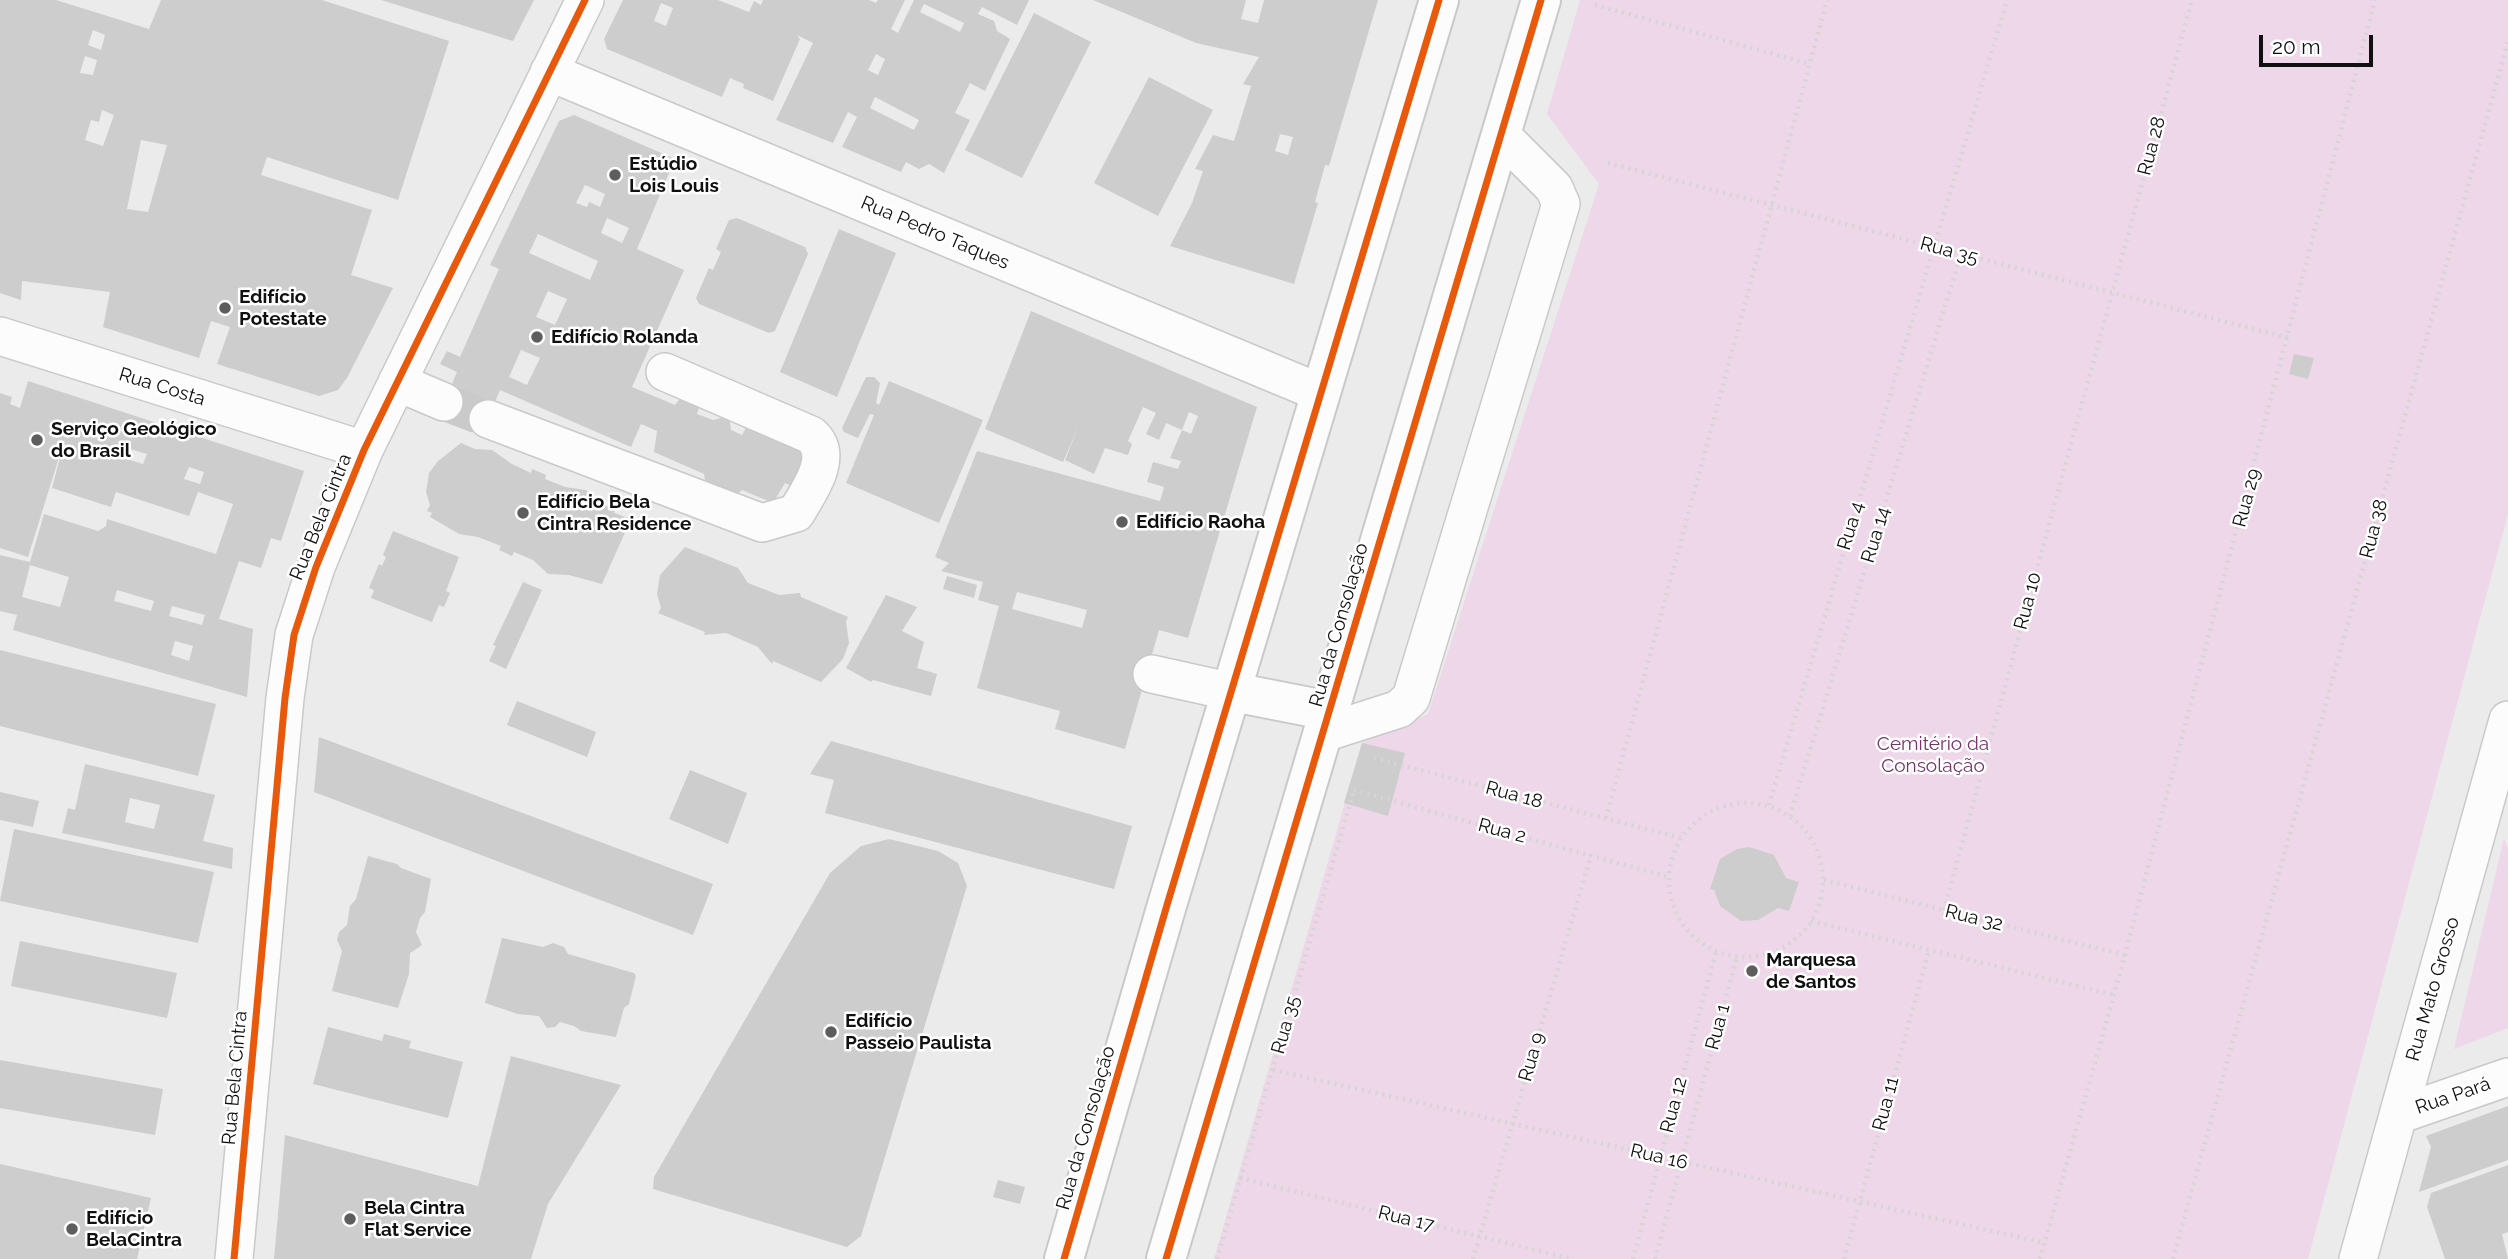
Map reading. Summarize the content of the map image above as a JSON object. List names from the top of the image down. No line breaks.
{"streets":{"main road":["Rua da Consolação"],"street":["Rua Pedro Taques","Rua Costa","Rua Bela Cintra","Rua Mato Grosso","Rua Pará"],"path":["Rua 28","Rua 35","Rua 29","Rua 4","Rua 38","Rua 14","Rua 10","Rua 18","Rua 2","Rua 32","Rua 1","Rua 9","Rua 11","Rua 12","Rua 16","Rua 17"]},"crossings":[["Rua 28","Rua 35"],["Rua 28","Rua 10"],["Rua Pedro Taques","Rua Bela Cintra"],["Rua Pedro Taques","Rua da Consolação"],["Rua 35","Rua 29"],["Rua 35","Rua 4"],["Rua 35","Rua 14"],["Rua 35","Rua 10"],["Rua 35","Rua 2"],["Rua 35","Rua 16"],["Rua 35","Rua 17"],["Rua Costa","Rua Bela Cintra"],["Rua 29","Rua 32"],["Rua 29","Rua 16"],["Rua 4","Rua 14"],["Rua 4","Rua 18"],["Rua 4","Rua 2"],["Rua 4","Rua 32"],["Rua 4","Rua 1"],["Rua 4","Rua 12"],["Rua 14","Rua 18"],["Rua 14","Rua 2"],["Rua 14","Rua 32"],["Rua 14","Rua 1"],["Rua 14","Rua 12"],["Rua 10","Rua 32"],["Rua 18","Rua 2"],["Rua 18","Rua 32"],["Rua 18","Rua 1"],["Rua 18","Rua 12"],["Rua 2","Rua 32"],["Rua 2","Rua 1"],["Rua 2","Rua 9"],["Rua 2","Rua 12"],["Rua 32","Rua 1"],["Rua 32","Rua 12"],["Rua Mato Grosso","Rua Pará"],["Rua 1","Rua 12"],["Rua 1","Rua 16"],["Rua 9","Rua 16"],["Rua 9","Rua 17"],["Rua 11","Rua 16"],["Rua 12","Rua 16"]],"parks":["Cemitério da Consolação"],"places":["Estúdio Lois Louis","Edifício Potestate","Edifício Rolanda","Serviço Geológico do Brasil","Edifício Bela Cintra Residence","Edifício Raoha","Marquesa de Santos","Edifício Passeio Paulista","Bela Cintra Flat Service","Edifício BelaCintra"],"scale_bar":"20 m"}
